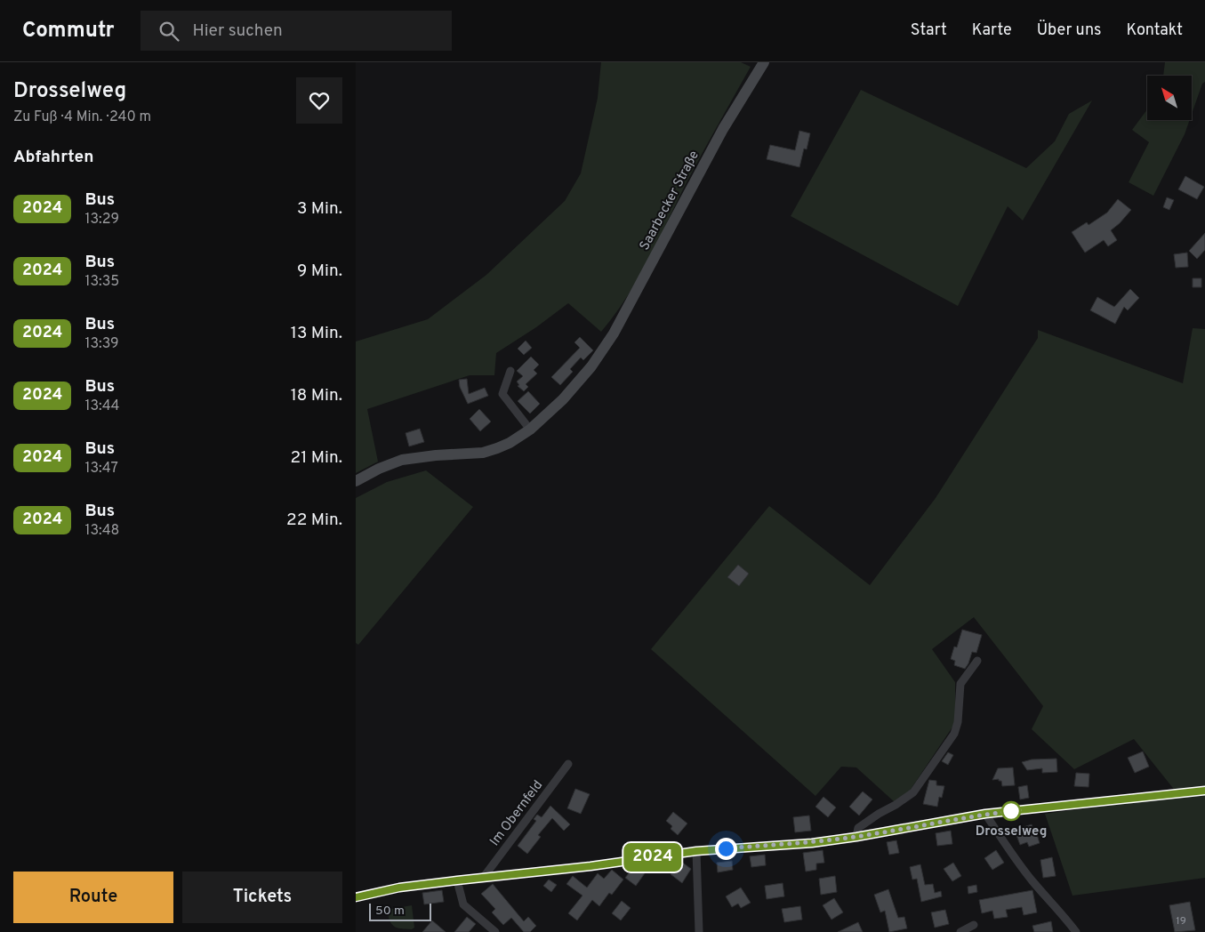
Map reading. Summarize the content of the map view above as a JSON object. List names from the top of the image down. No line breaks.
{"streets":{"main road":["Saarbecker Straße"],"street":["Im Obernfeld"]},"places":["Drosselweg"],"lines":["bus line 2024"],"house_numbers":["19"],"scale_bar":"50 m","north":"top left","page":{"header":"Commutr","search":"Hier suchen","nav":["Start","Karte","Über uns","Kontakt"],"heading":[["Drosselweg","Zu Fuß · 4 Min. · 240 m"],"Abfahrten"],"on_map":"2024","list":[{"mark":"2024","name":"Bus","note":"13:29","value":"3 Min."},{"mark":"2024","name":"Bus","note":"13:35","value":"9 Min."},{"mark":"2024","name":"Bus","note":"13:39","value":"13 Min."},{"mark":"2024","name":"Bus","note":"13:44","value":"18 Min."},{"mark":"2024","name":"Bus","note":"13:47","value":"21 Min."},{"mark":"2024","name":"Bus","note":"13:48","value":"22 Min."}],"buttons":["Route","Tickets"],"scale":"50 m"}}
